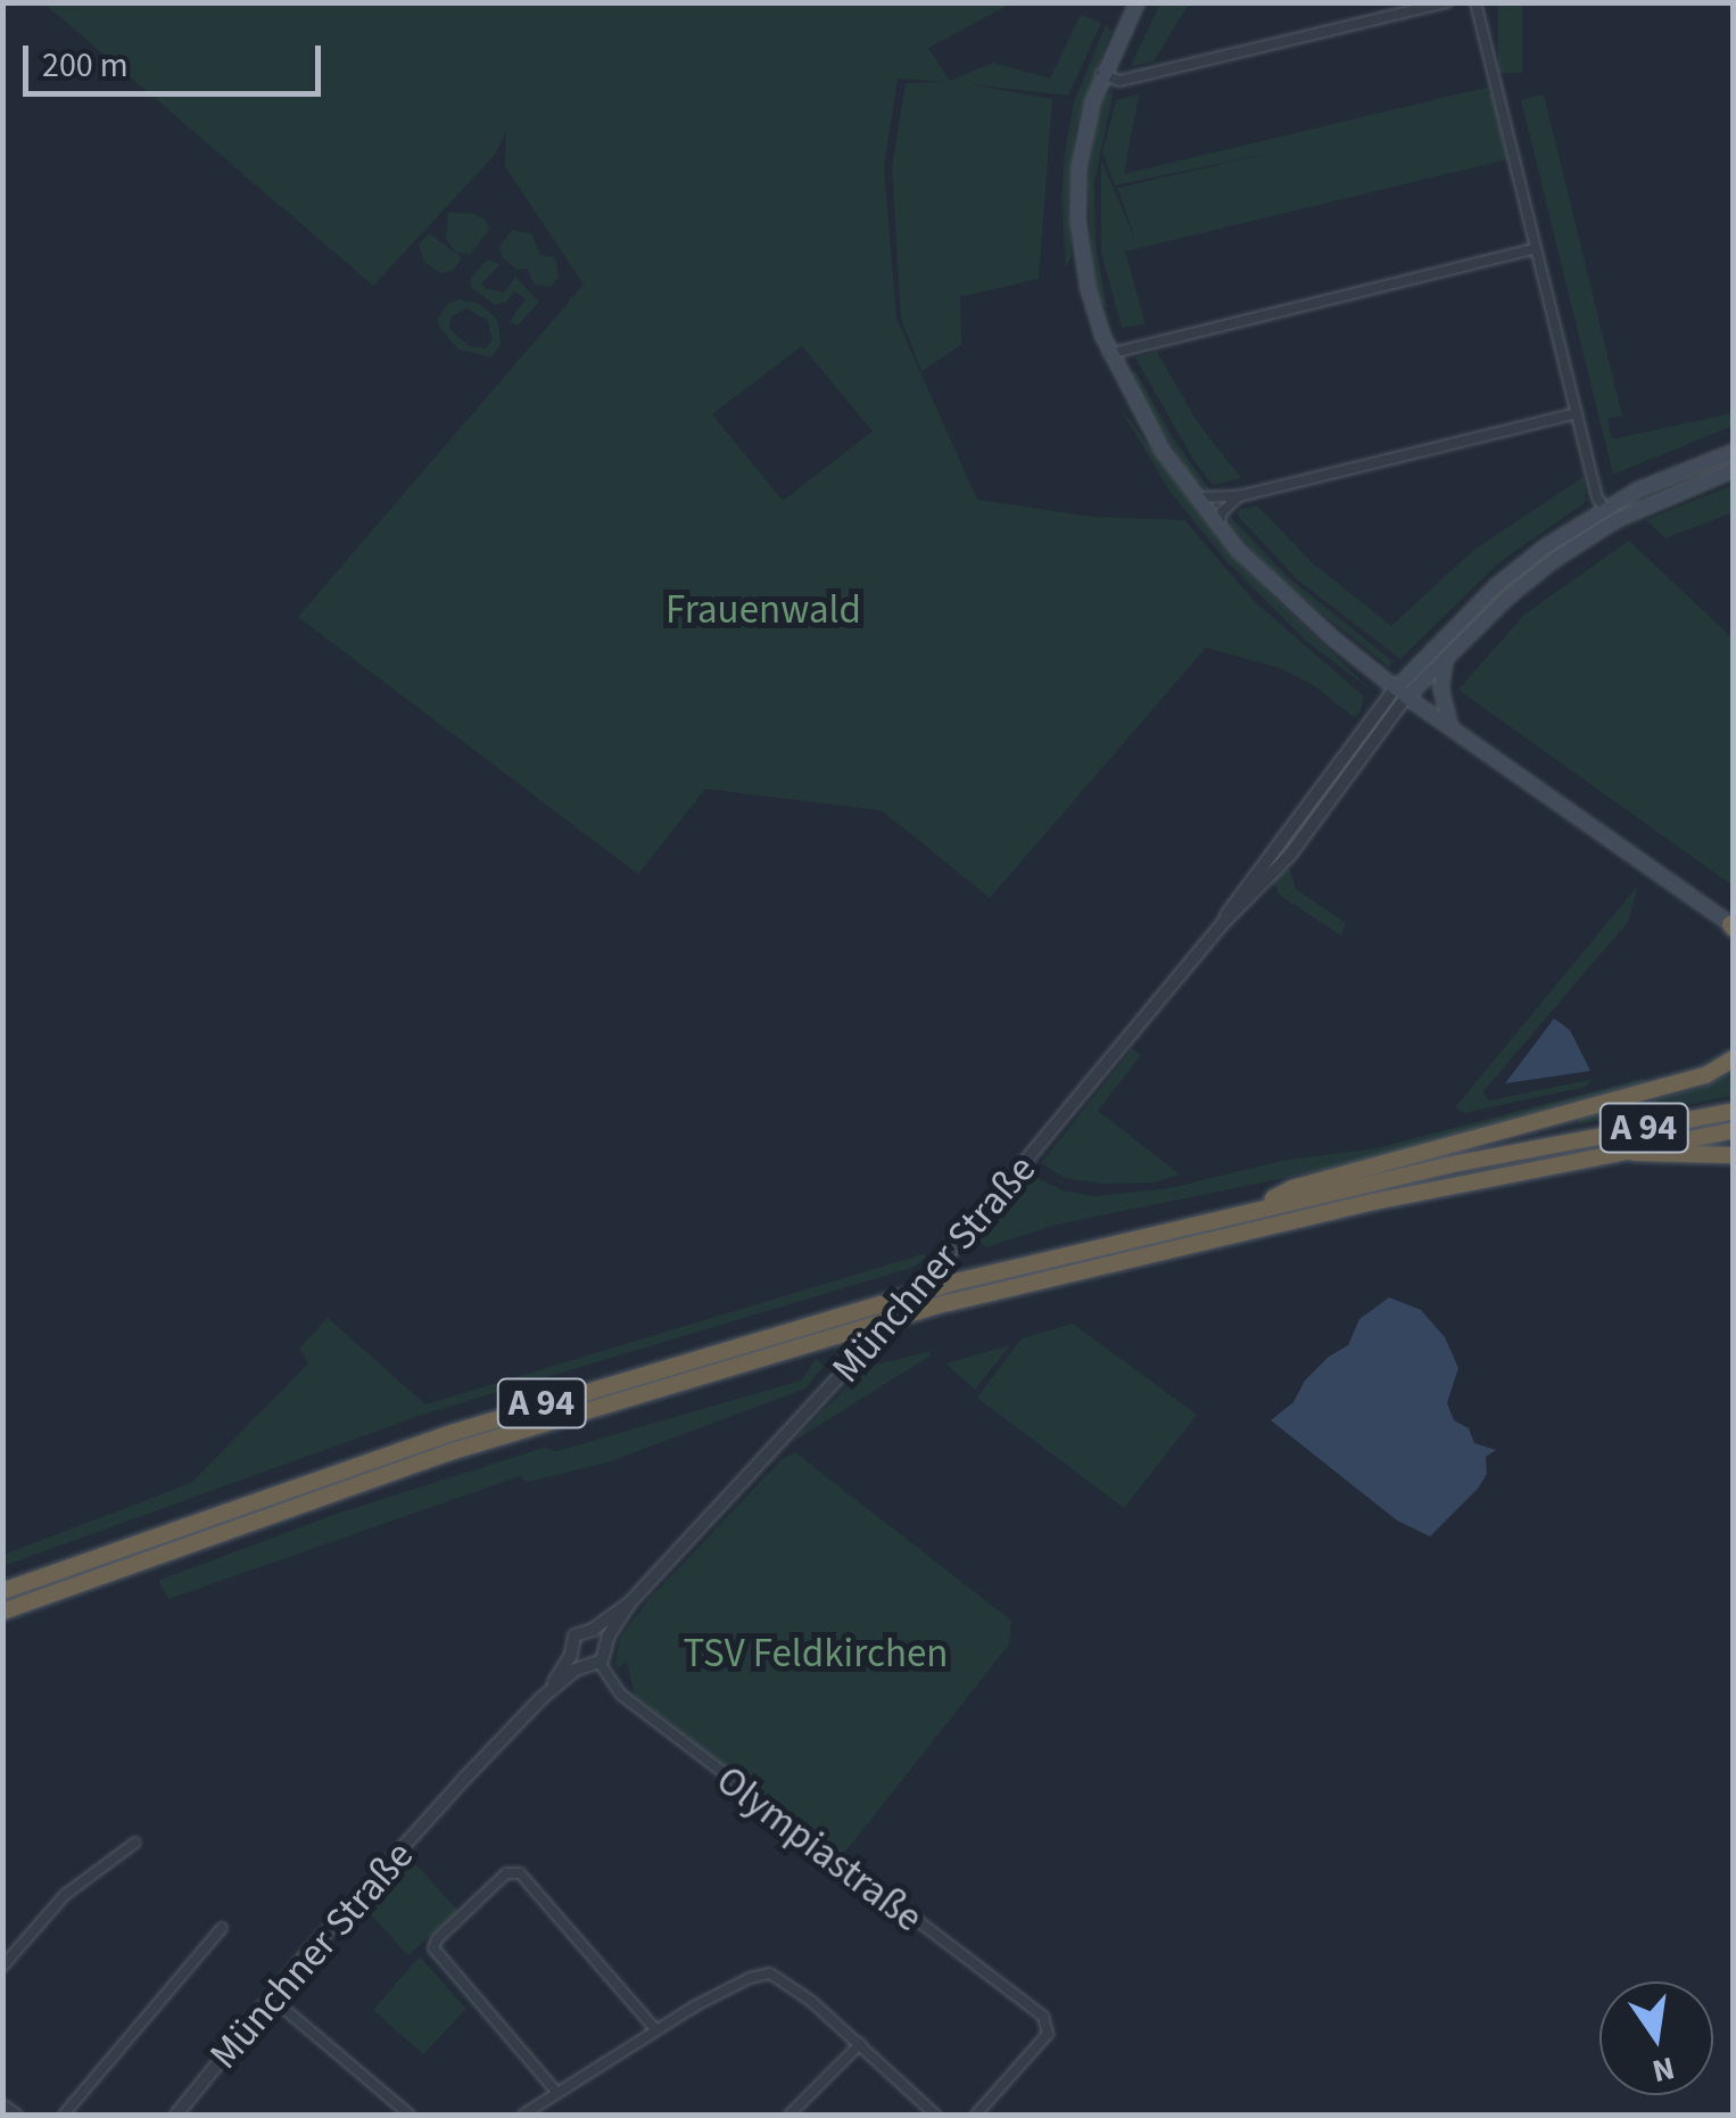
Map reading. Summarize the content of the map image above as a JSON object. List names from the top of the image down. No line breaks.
{"streets":{"highway":["A 94"],"street":["Münchner Straße","Olympiastraße"]},"crossings":[["Münchner Straße","Olympiastraße"]],"parks":["Frauenwald","TSV Feldkirchen"],"scale_bar":"200 m","north":"bottom"}
